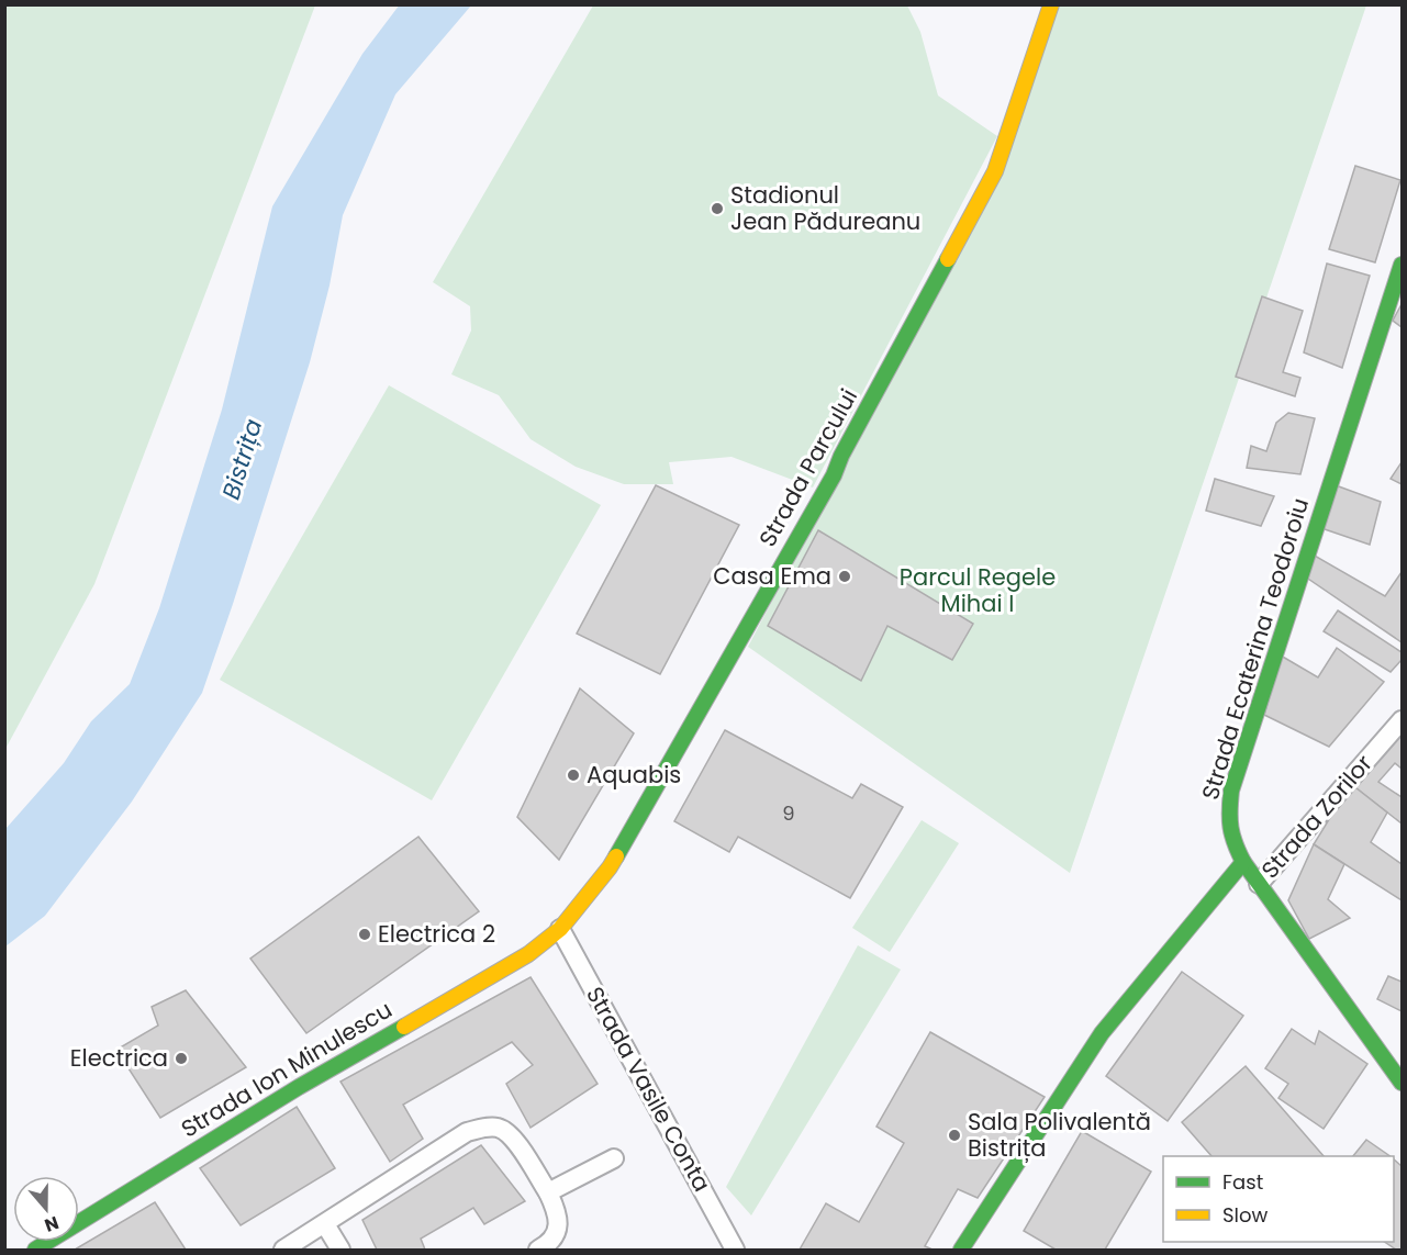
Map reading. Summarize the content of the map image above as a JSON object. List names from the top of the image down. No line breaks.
{"streets":{"street":["Strada Parcului","Strada Ecaterina Teodoroiu","Strada Zorilor","Strada Ion Minulescu","Strada Vasile Conta"]},"crossings":[["Strada Parcului","Strada Ion Minulescu"],["Strada Parcului","Strada Vasile Conta"],["Strada Ecaterina Teodoroiu","Strada Zorilor"],["Strada Ion Minulescu","Strada Vasile Conta"]],"water":["Bistrița"],"parks":["Parcul Regele Mihai I"],"places":["Stadionul Jean Pădureanu","Casa Ema","Aquabis","Electrica 2","Electrica","Sala Polivalentă Bistrița"],"house_numbers":["9"],"legend":["Fast","Slow"],"north":"bottom"}
